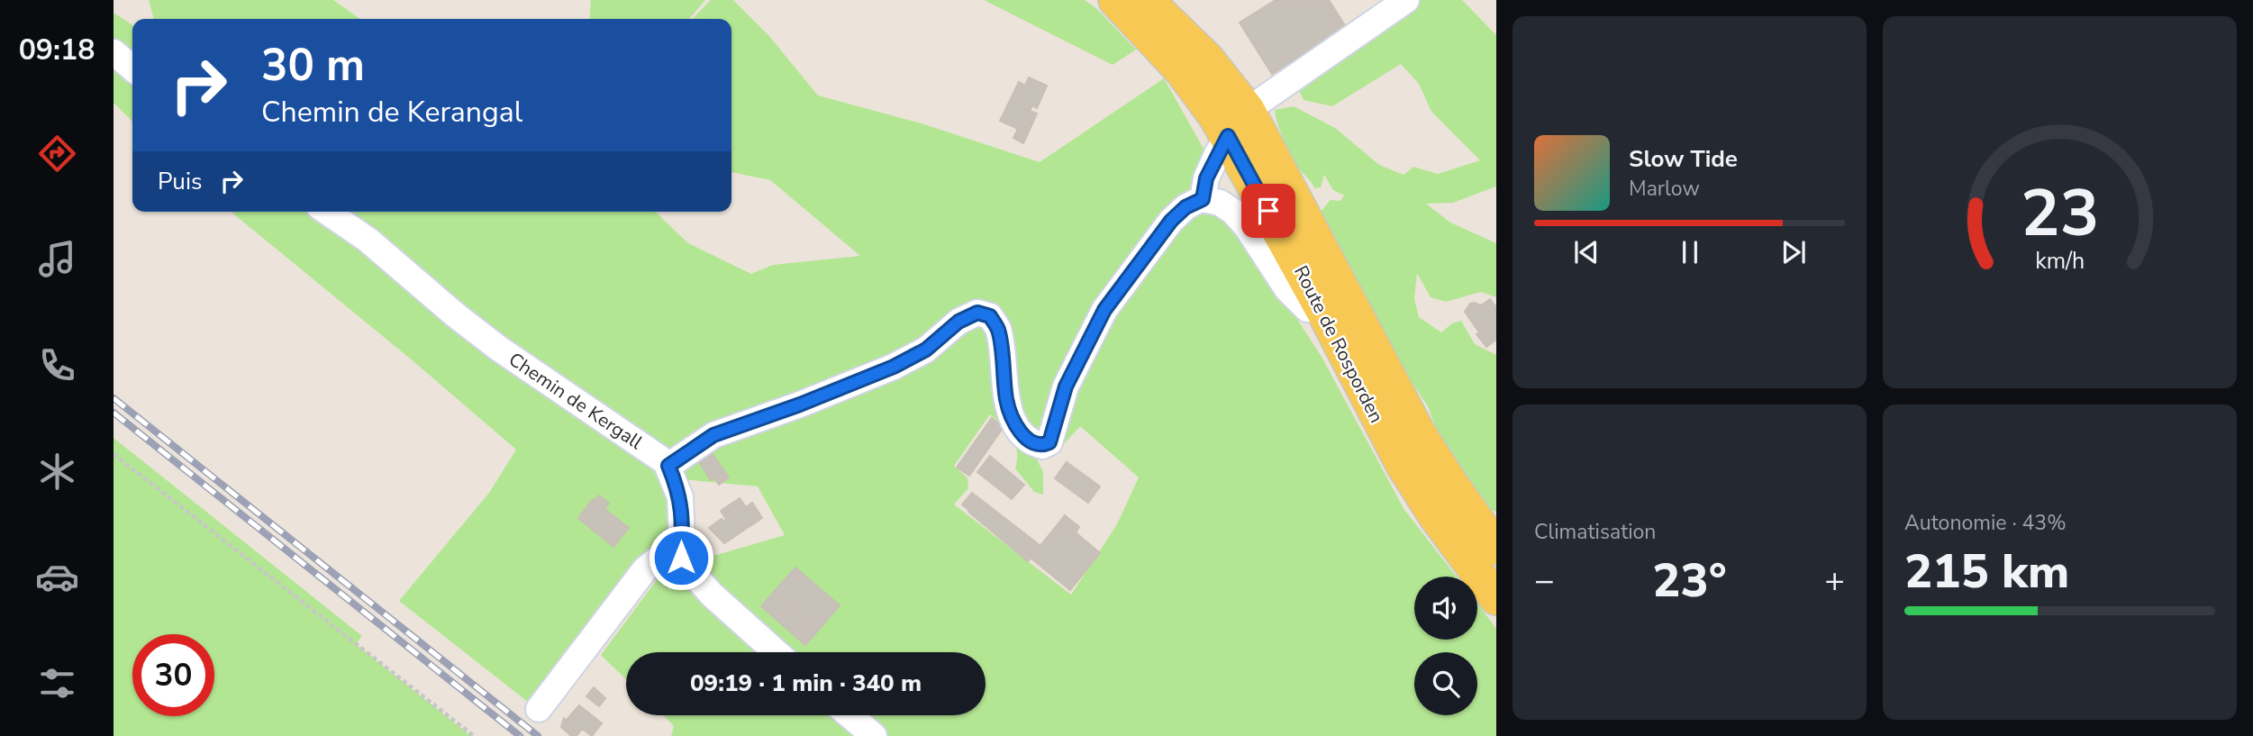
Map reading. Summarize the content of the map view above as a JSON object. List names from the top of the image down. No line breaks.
{"streets":{"main road":["Route de Rosporden"],"street":["Chemin de Kergall"]},"page":{"tabs":"09:18","turn":["30 m","Chemin de Kerangal"],"song":["Slow Tide","Marlow"],"then":"Puis","tile":["Climatisation",["Autonomie · 43%","215 km"]],"heat":["−","23°","+"],"limit":"30","trip":"09:19 · 1 min · 340 m","gauge":["23","km/h"]}}
